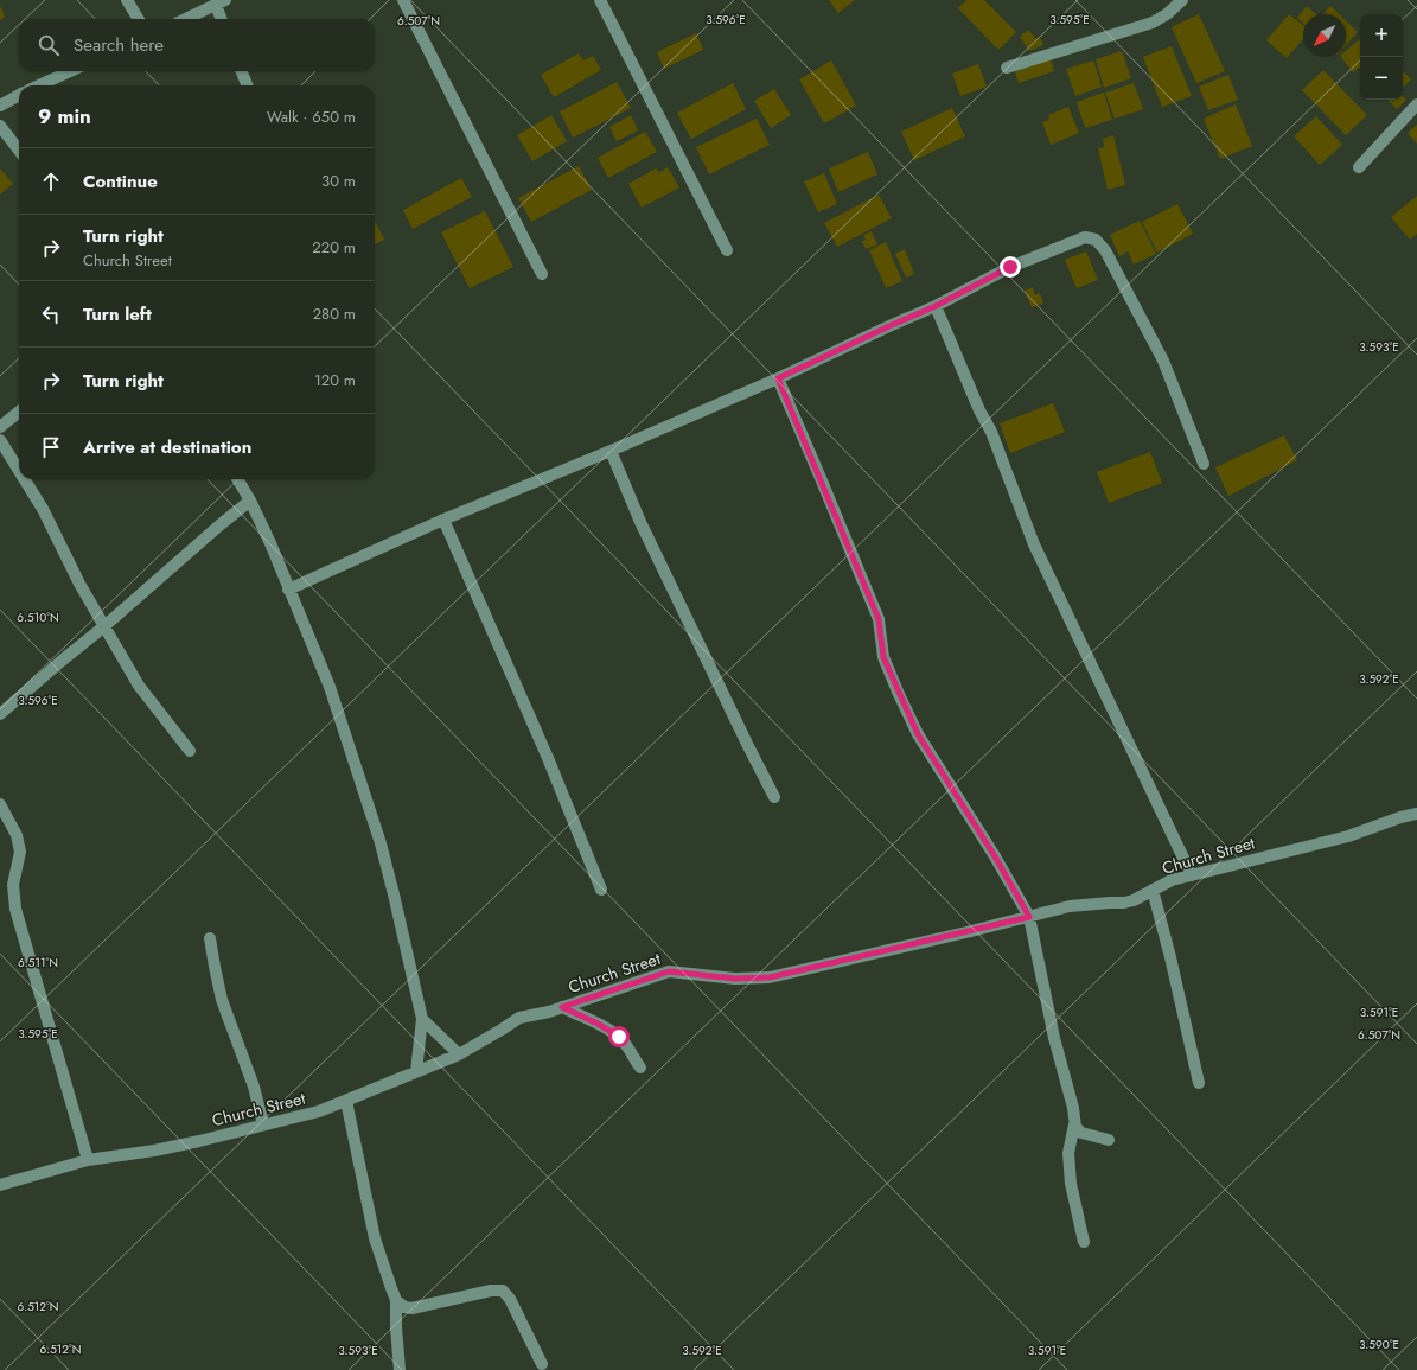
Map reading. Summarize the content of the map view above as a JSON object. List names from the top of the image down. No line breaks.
{"streets":{"street":["Church Street"]},"north":"bottom left","page":{"map_buttons":["+","−"],"search":"Search here","heading":["9 min","Walk · 650 m"],"list":[["Continue","30 m"],["Turn right","Church Street","220 m"],["Turn left","280 m"],["Turn right","120 m"],"Arrive at destination"]},"coordinates":["3.596°E","3.595°E","6.507°N","3.593°E","6.510°N","3.592°E","6.511°N","3.591°E","6.512°N","3.590°E"]}
